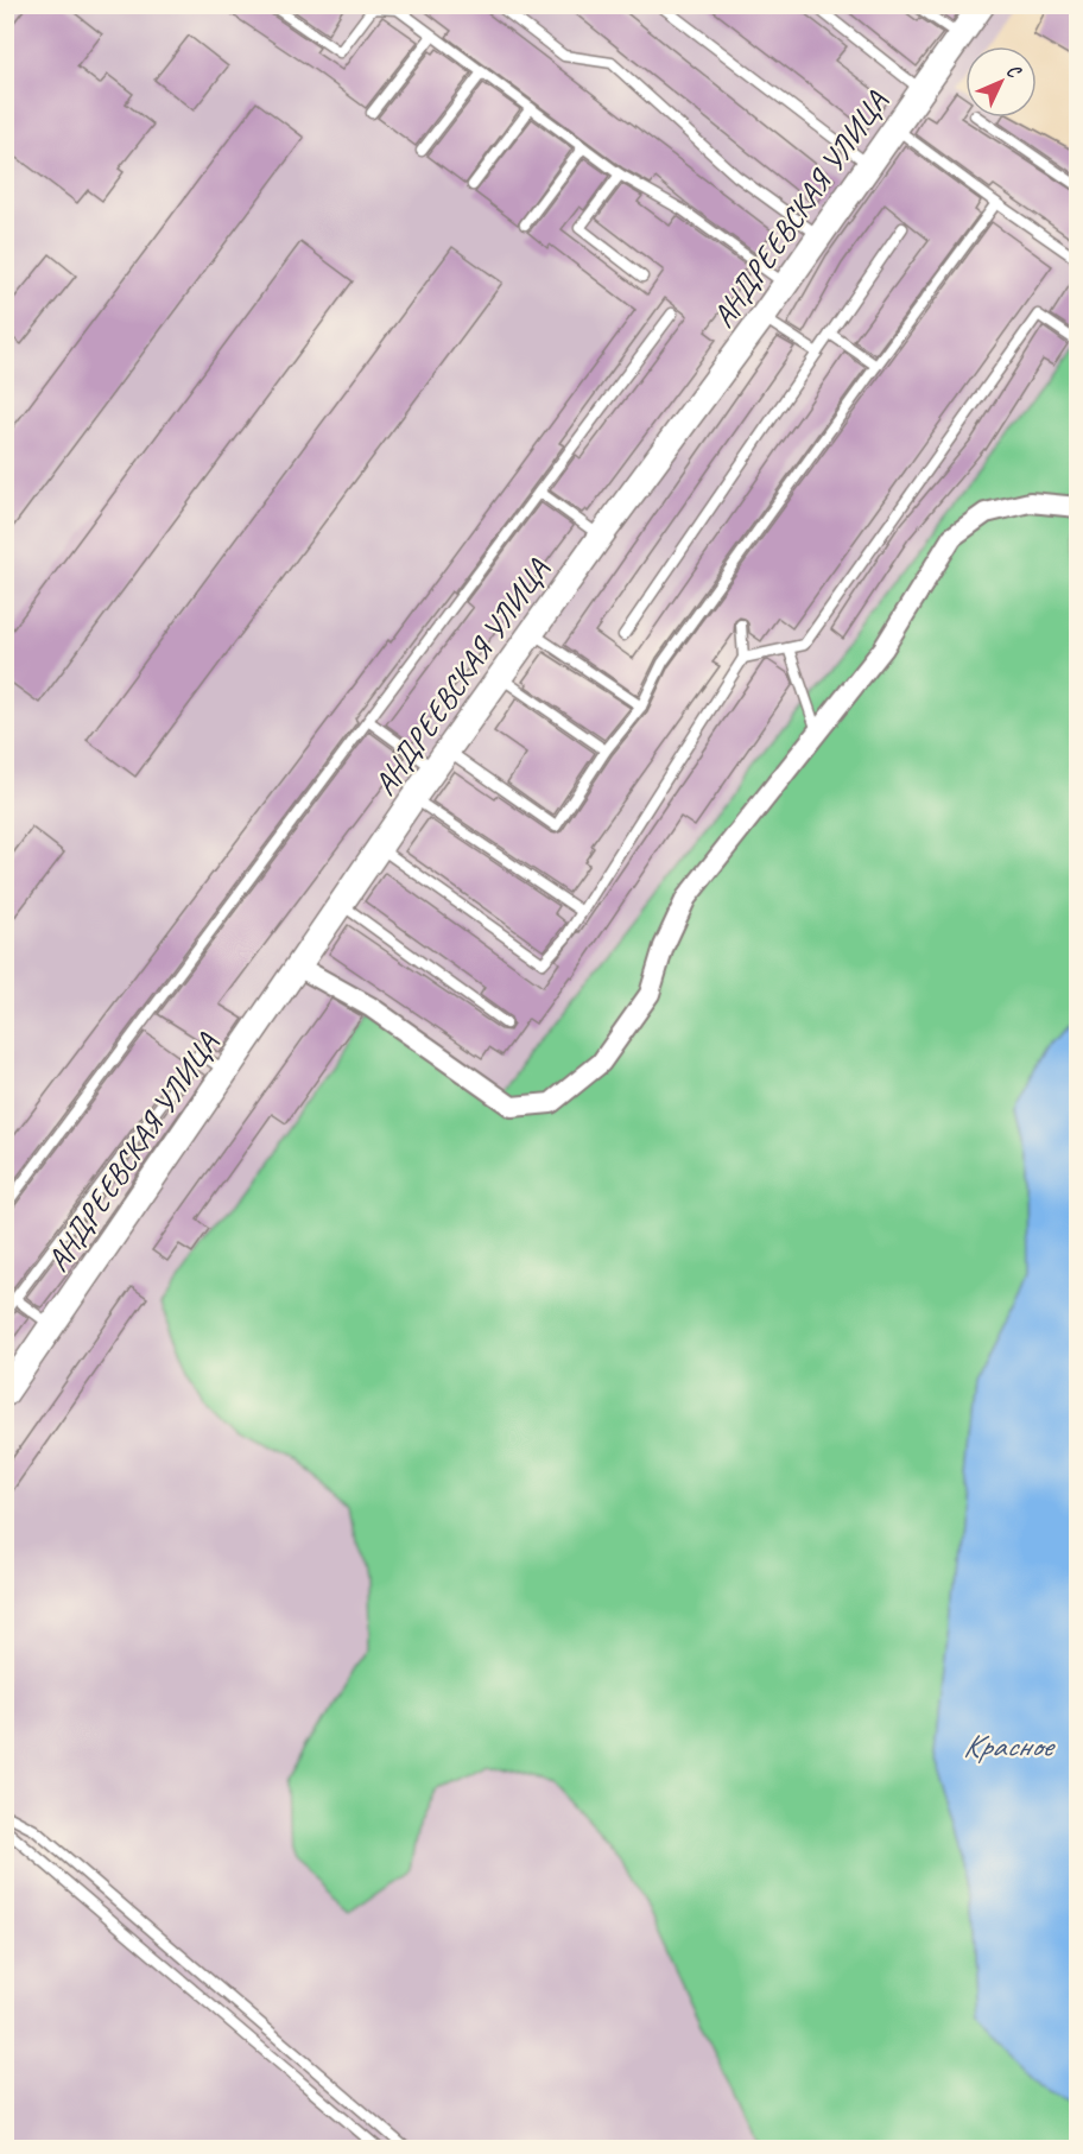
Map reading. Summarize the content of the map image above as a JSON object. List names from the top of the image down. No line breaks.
{"streets":{"street":["АНДРЕЕВСКАЯ УЛИЦА"]},"water":["Красное"],"north":"top right"}
